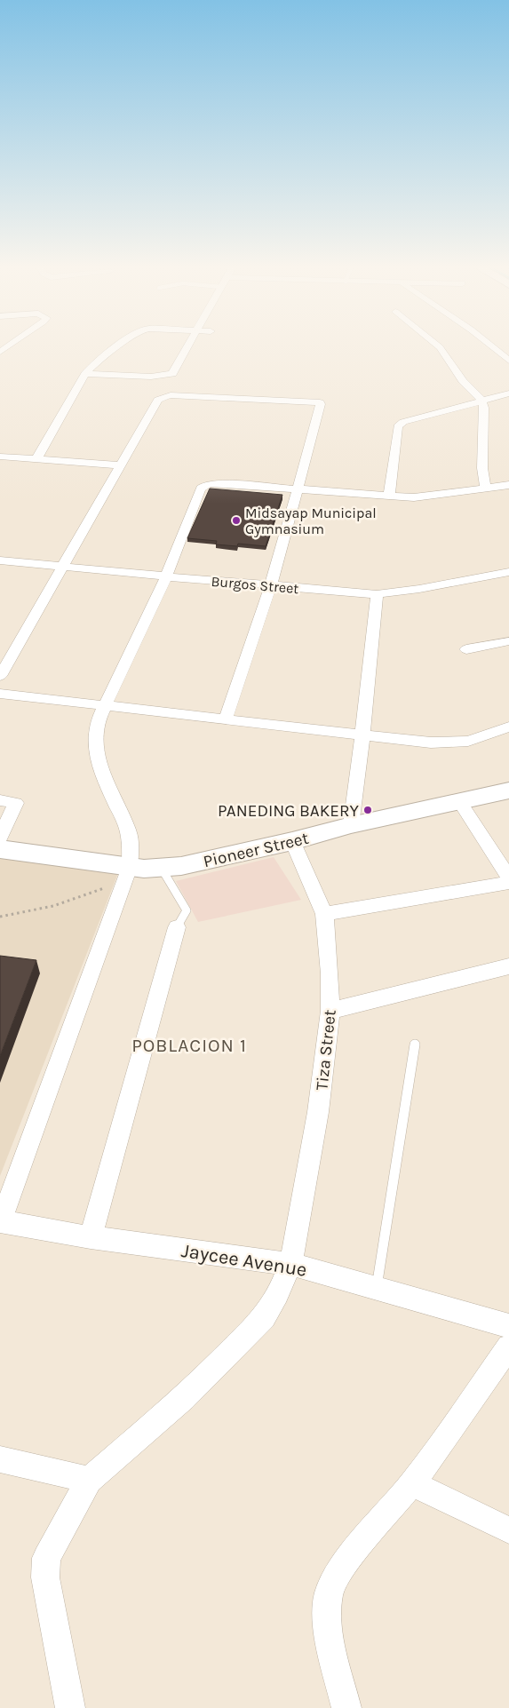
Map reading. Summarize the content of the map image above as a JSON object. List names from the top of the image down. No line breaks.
{"streets":{"main road":["Pioneer Street"],"street":["Burgos Street","Tiza Street","Jaycee Avenue"]},"crossings":[["Pioneer Street","Tiza Street"],["Tiza Street","Jaycee Avenue"]],"districts":["POBLACION 1"],"places":["Midsayap Municipal Gymnasium","PANEDING BAKERY"]}
